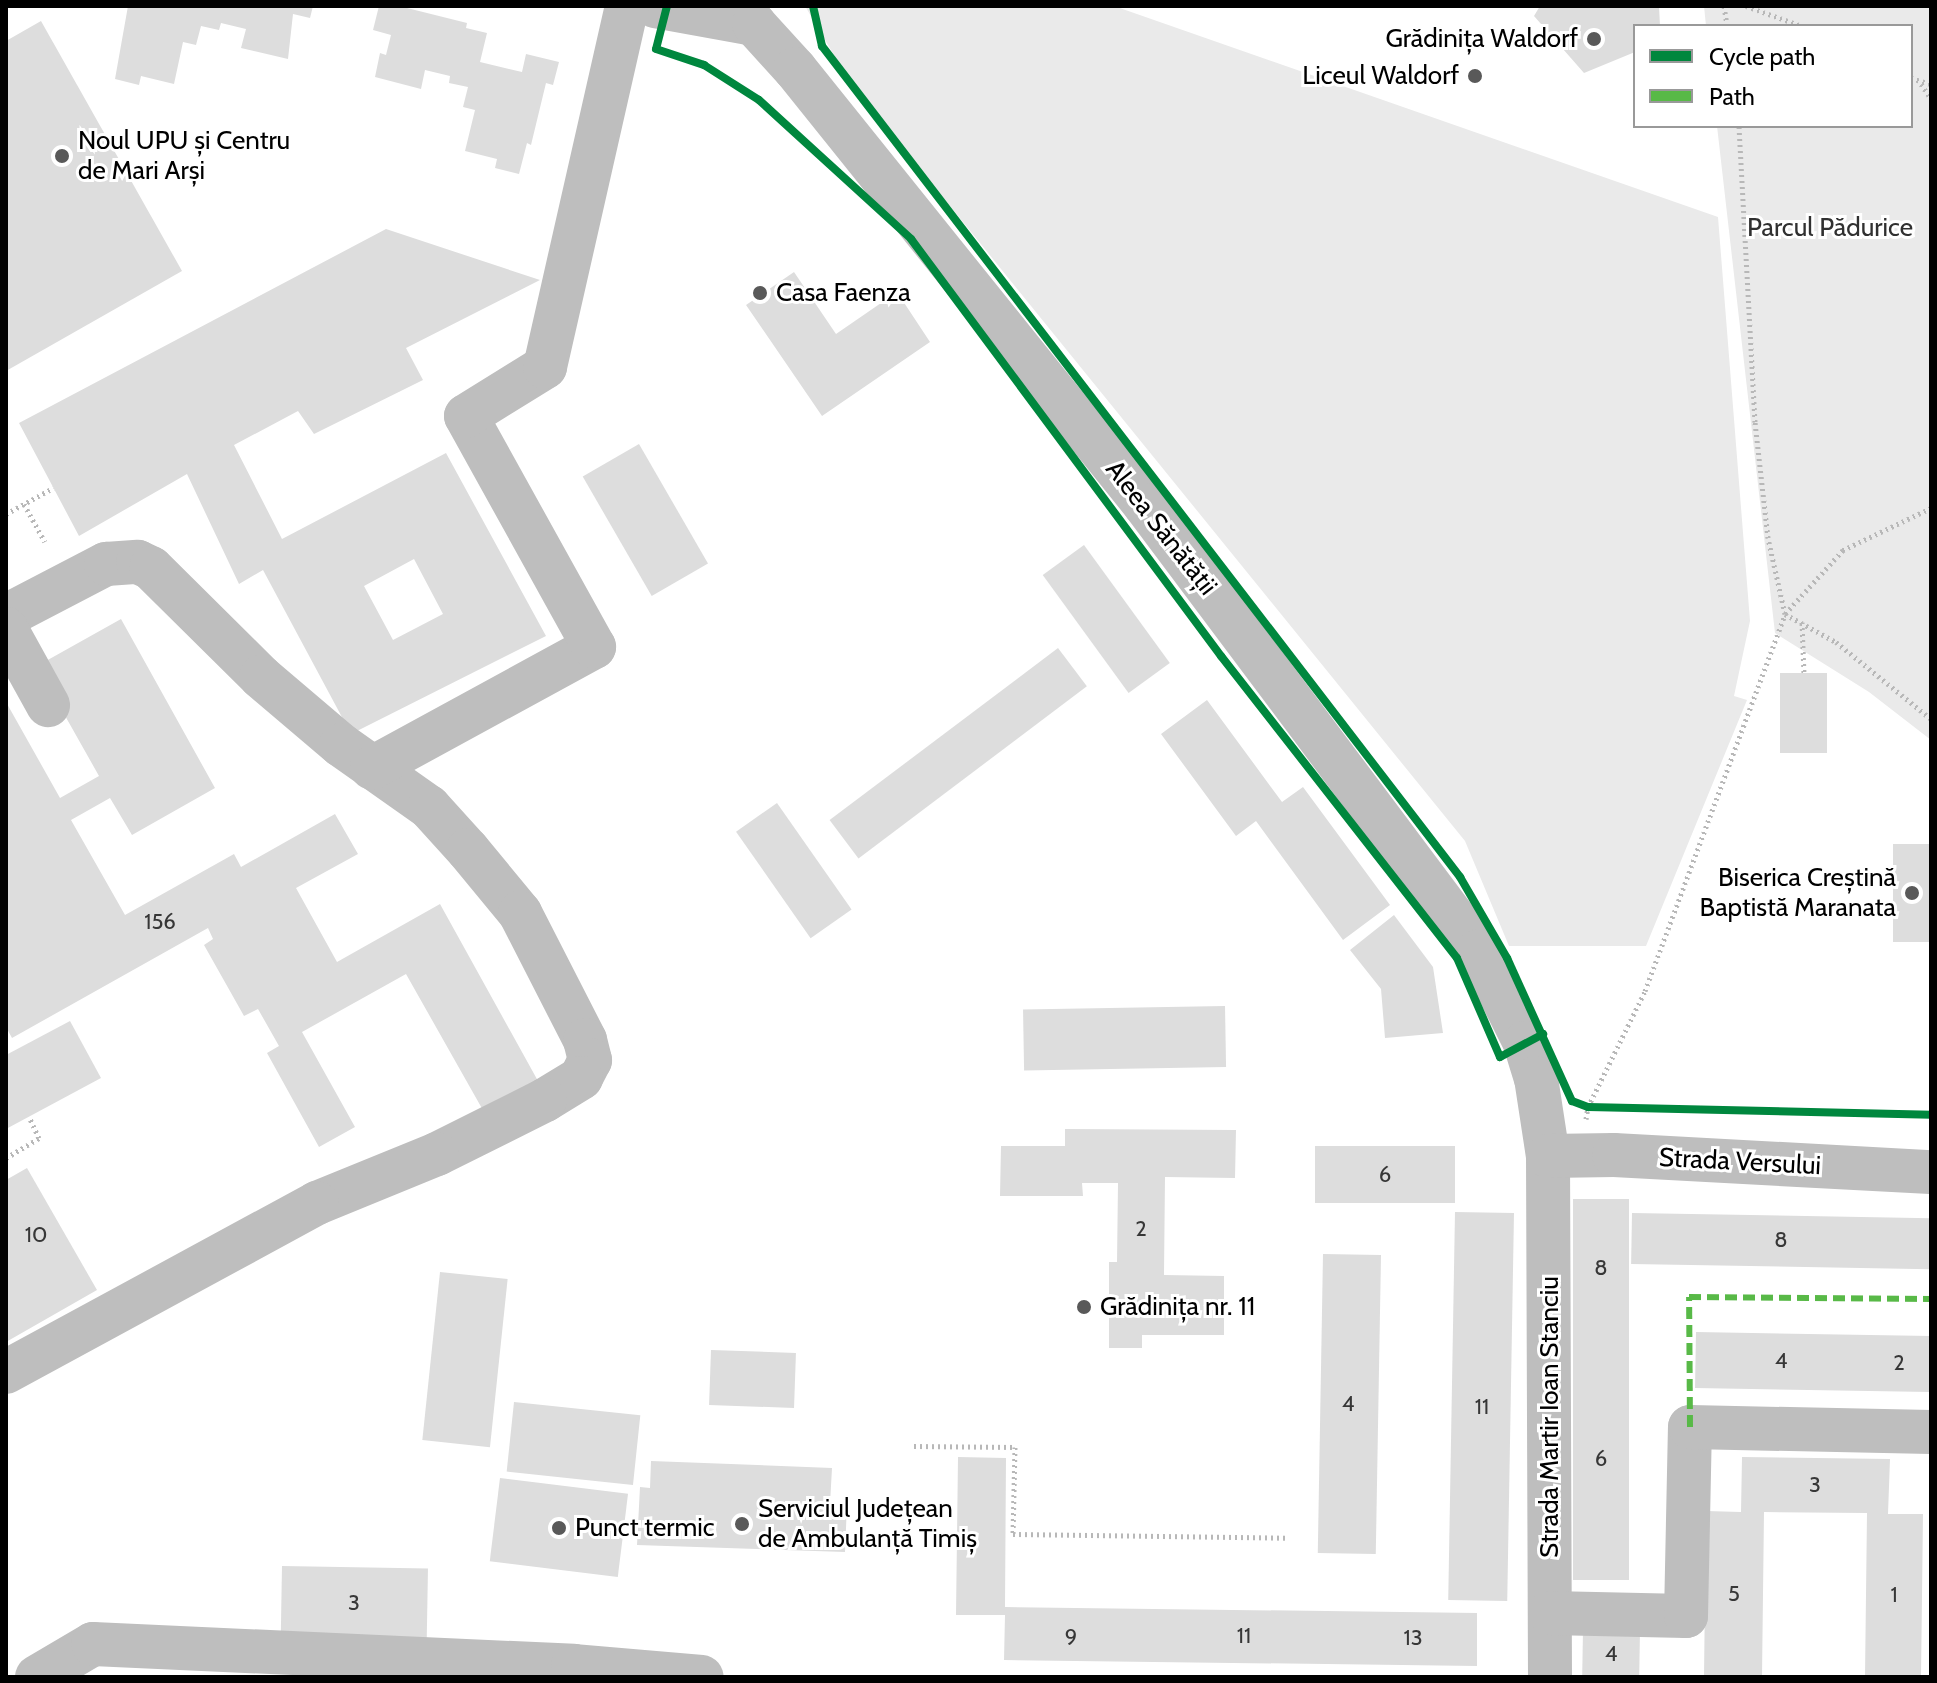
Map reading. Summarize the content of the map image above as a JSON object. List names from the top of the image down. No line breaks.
{"streets":{"street":["Aleea Sănătății","Strada Versului","Strada Martir Ioan Stanciu"]},"crossings":[["Aleea Sănătății","Strada Versului"],["Aleea Sănătății","Strada Martir Ioan Stanciu"],["Strada Versului","Strada Martir Ioan Stanciu"]],"parks":["Parcul Pădurice"],"places":["Grădinița Waldorf","Liceul Waldorf","Noul UPU și Centru de Mari Arși","Casa Faenza","Biserica Creștină Baptistă Maranata","Grădinița nr. 11","Serviciul Județean de Ambulanță Timiș","Punct termic"],"house_numbers":["156","6","2","10","8","8","4","2","4","11","6","3","5","1","3","11","9","13","4"],"legend":["Cycle path","Path"]}
